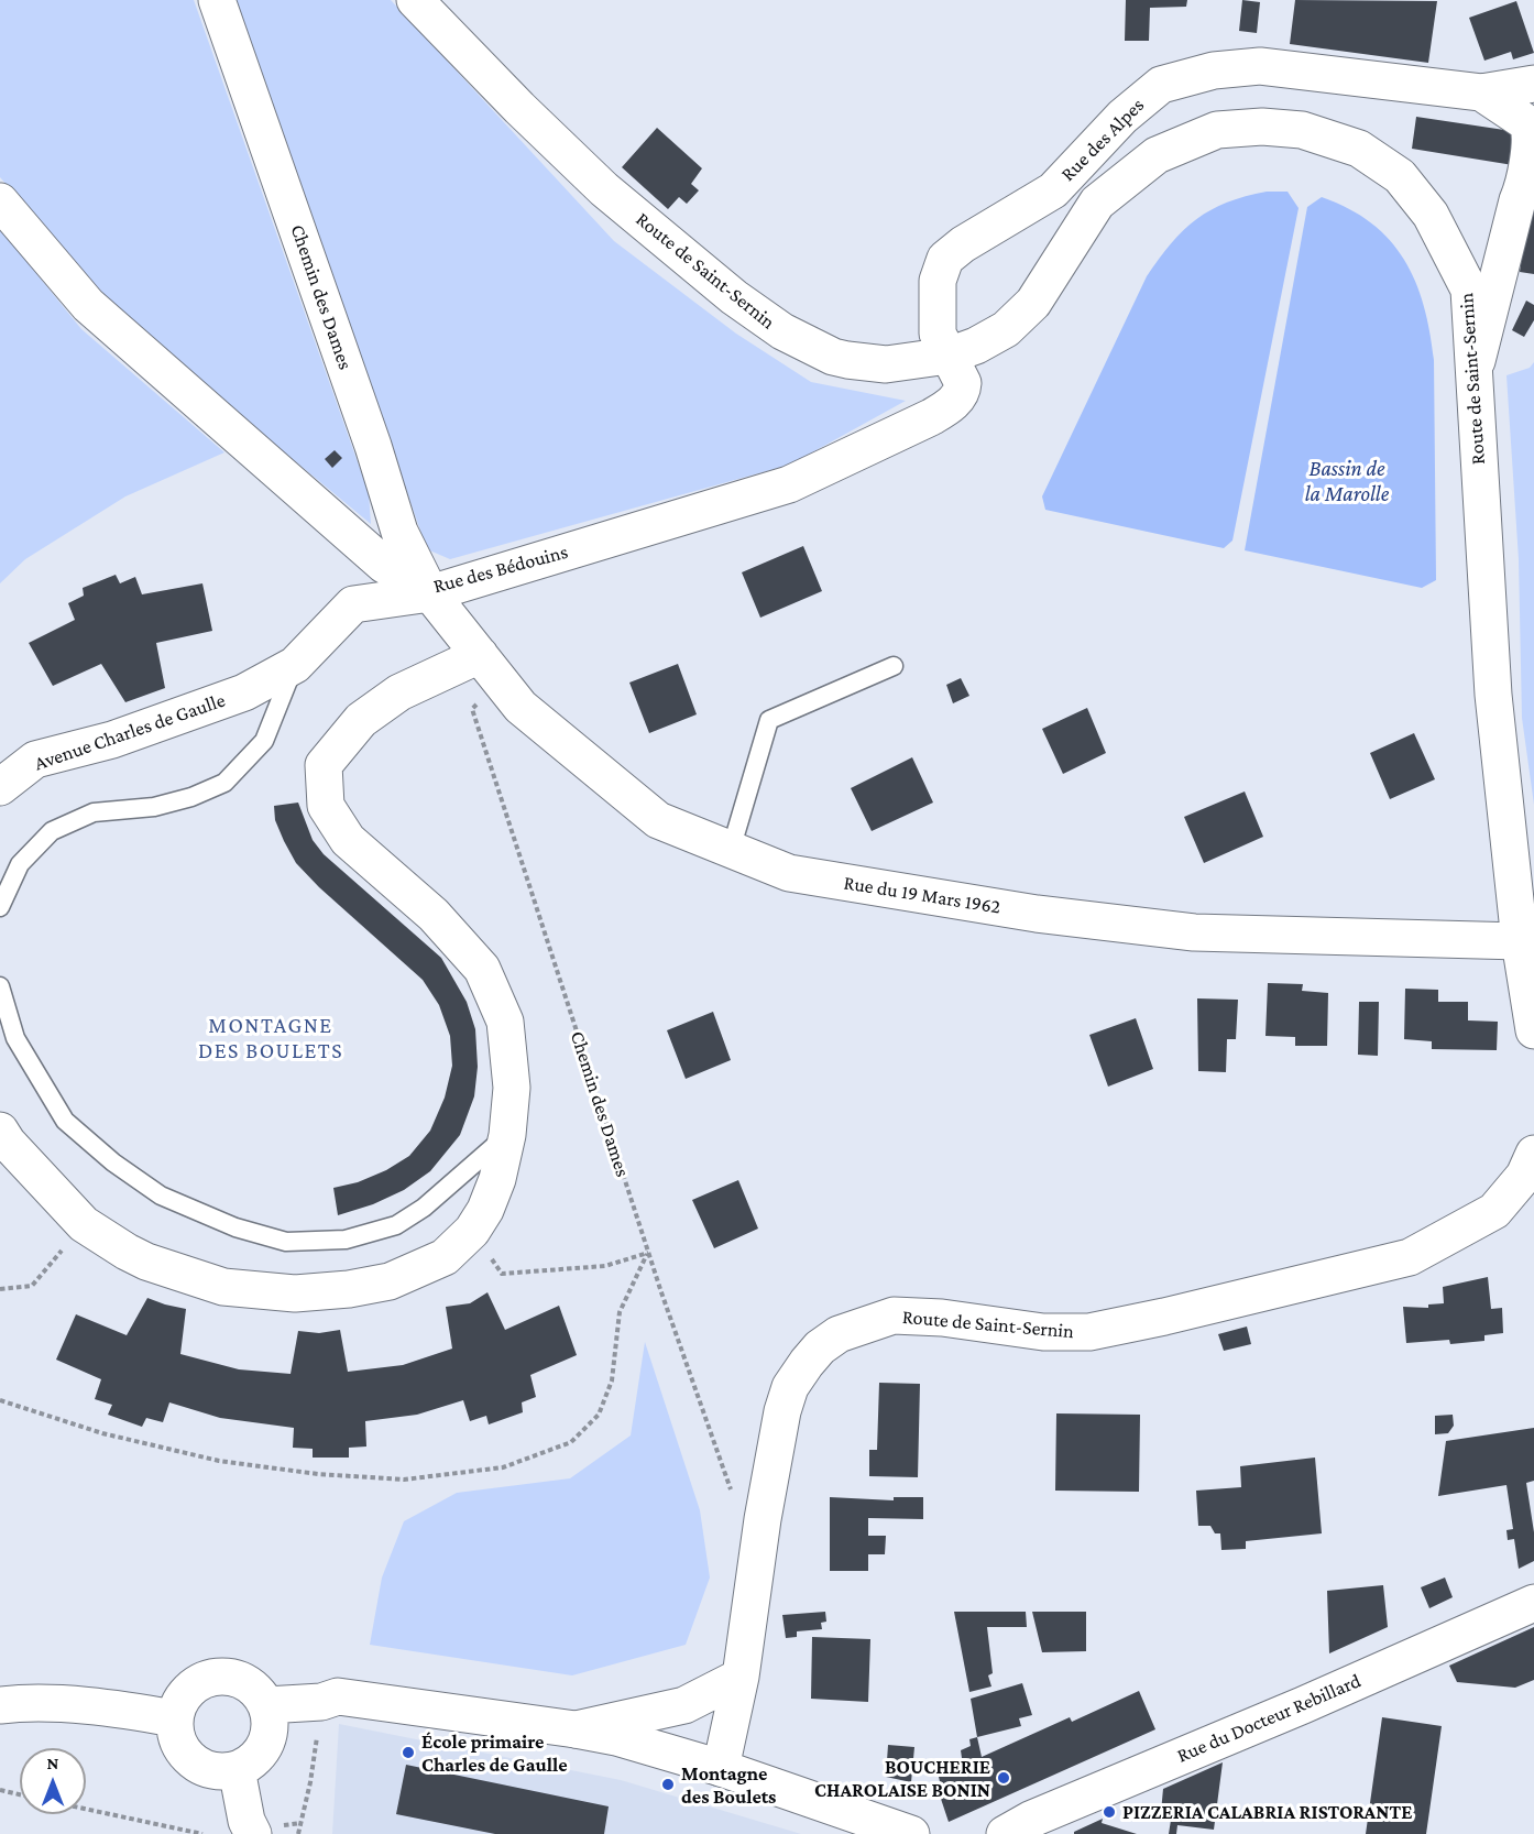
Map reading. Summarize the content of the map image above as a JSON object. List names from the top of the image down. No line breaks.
{"streets":{"street":["Rue des Alpes","Route de Saint-Sernin","Chemin des Dames","Rue des Bédouins","Avenue Charles de Gaulle","Rue du 19 Mars 1962","Rue du Docteur Rebillard"]},"crossings":[["Rue des Alpes","Route de Saint-Sernin"],["Rue des Alpes","Rue des Bédouins"],["Route de Saint-Sernin","Chemin des Dames"],["Route de Saint-Sernin","Rue des Bédouins"],["Route de Saint-Sernin","Rue du 19 Mars 1962"],["Chemin des Dames","Rue des Bédouins"],["Chemin des Dames","Avenue Charles de Gaulle"],["Chemin des Dames","Rue du 19 Mars 1962"],["Rue des Bédouins","Avenue Charles de Gaulle"],["Rue des Bédouins","Rue du 19 Mars 1962"],["Avenue Charles de Gaulle","Rue du 19 Mars 1962"]],"districts":["MONTAGNE DES BOULETS"],"water":["Bassin de la Marolle"],"places":["École primaire Charles de Gaulle","BOUCHERIE CHAROLAISE BONIN","Montagne des Boulets","PIZZERIA CALABRIA RISTORANTE"],"north":"top"}
